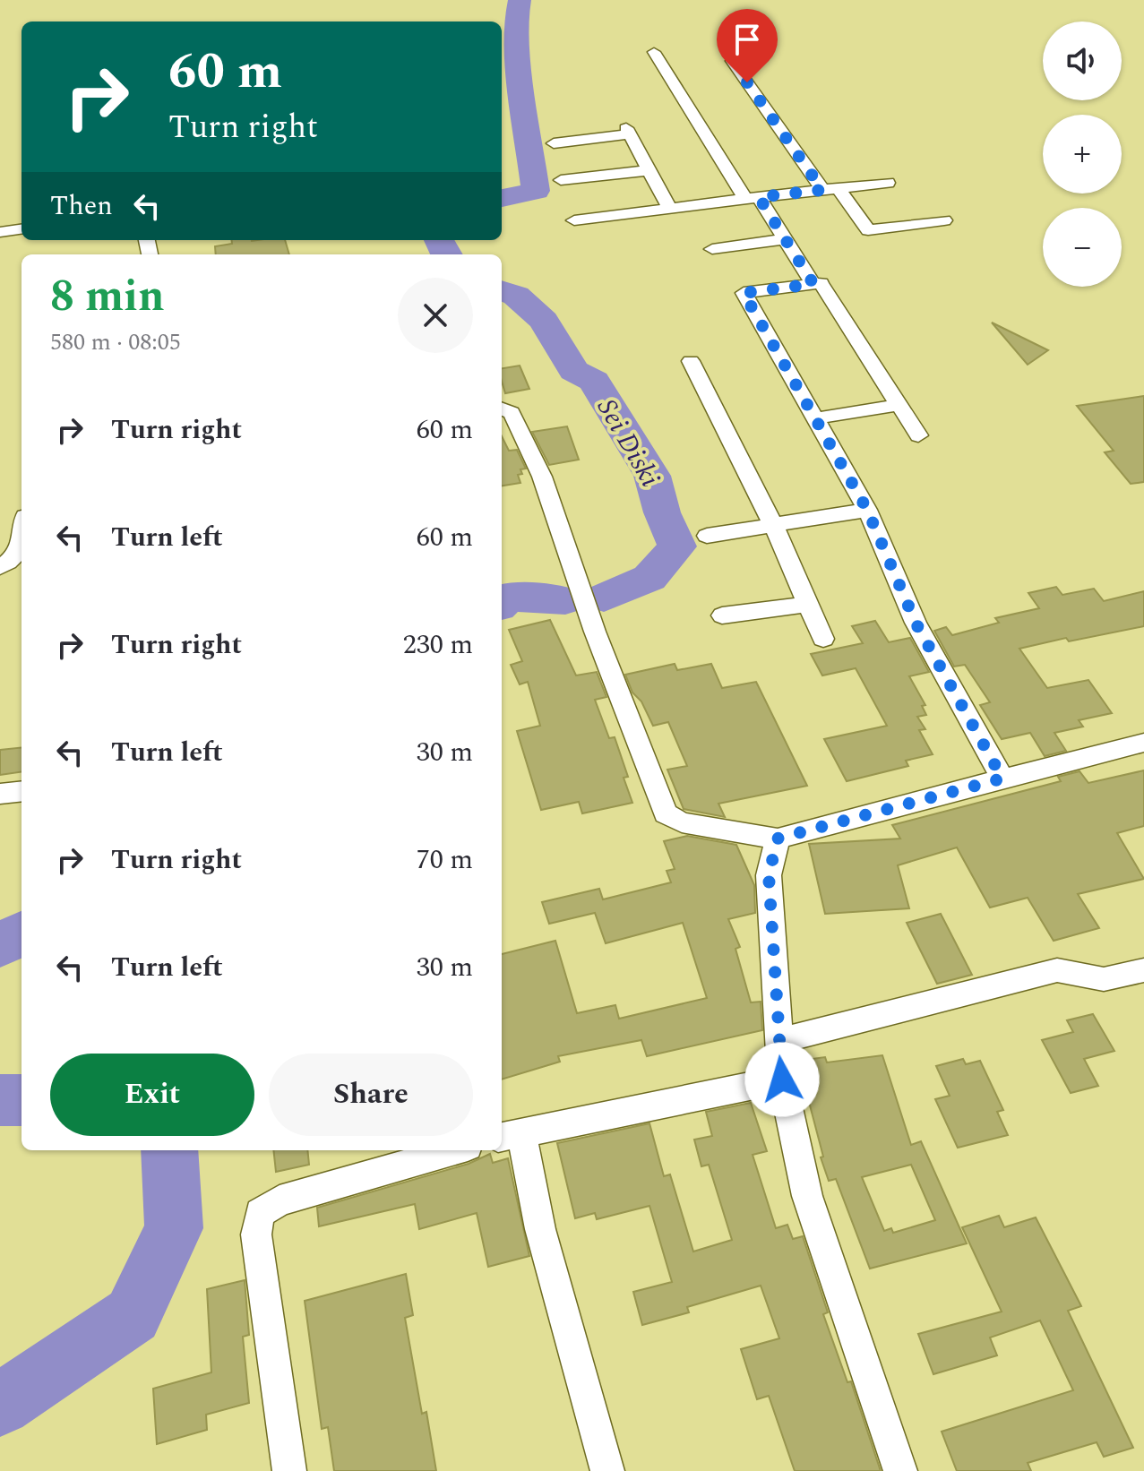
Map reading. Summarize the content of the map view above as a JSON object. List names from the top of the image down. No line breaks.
{"water":["Sei Diski"],"page":{"map_buttons":["+","−"],"turn":["60 m","Turn right"],"then":"Then","heading":["8 min","580 m · 08:05"],"list":[{"name":"Turn right","value":"60 m"},{"name":"Turn left","value":"60 m"},{"name":"Turn right","value":"230 m"},{"name":"Turn left","value":"30 m"},{"name":"Turn right","value":"70 m"},{"name":"Turn left","value":"30 m"}],"buttons":["Exit","Share"]}}
